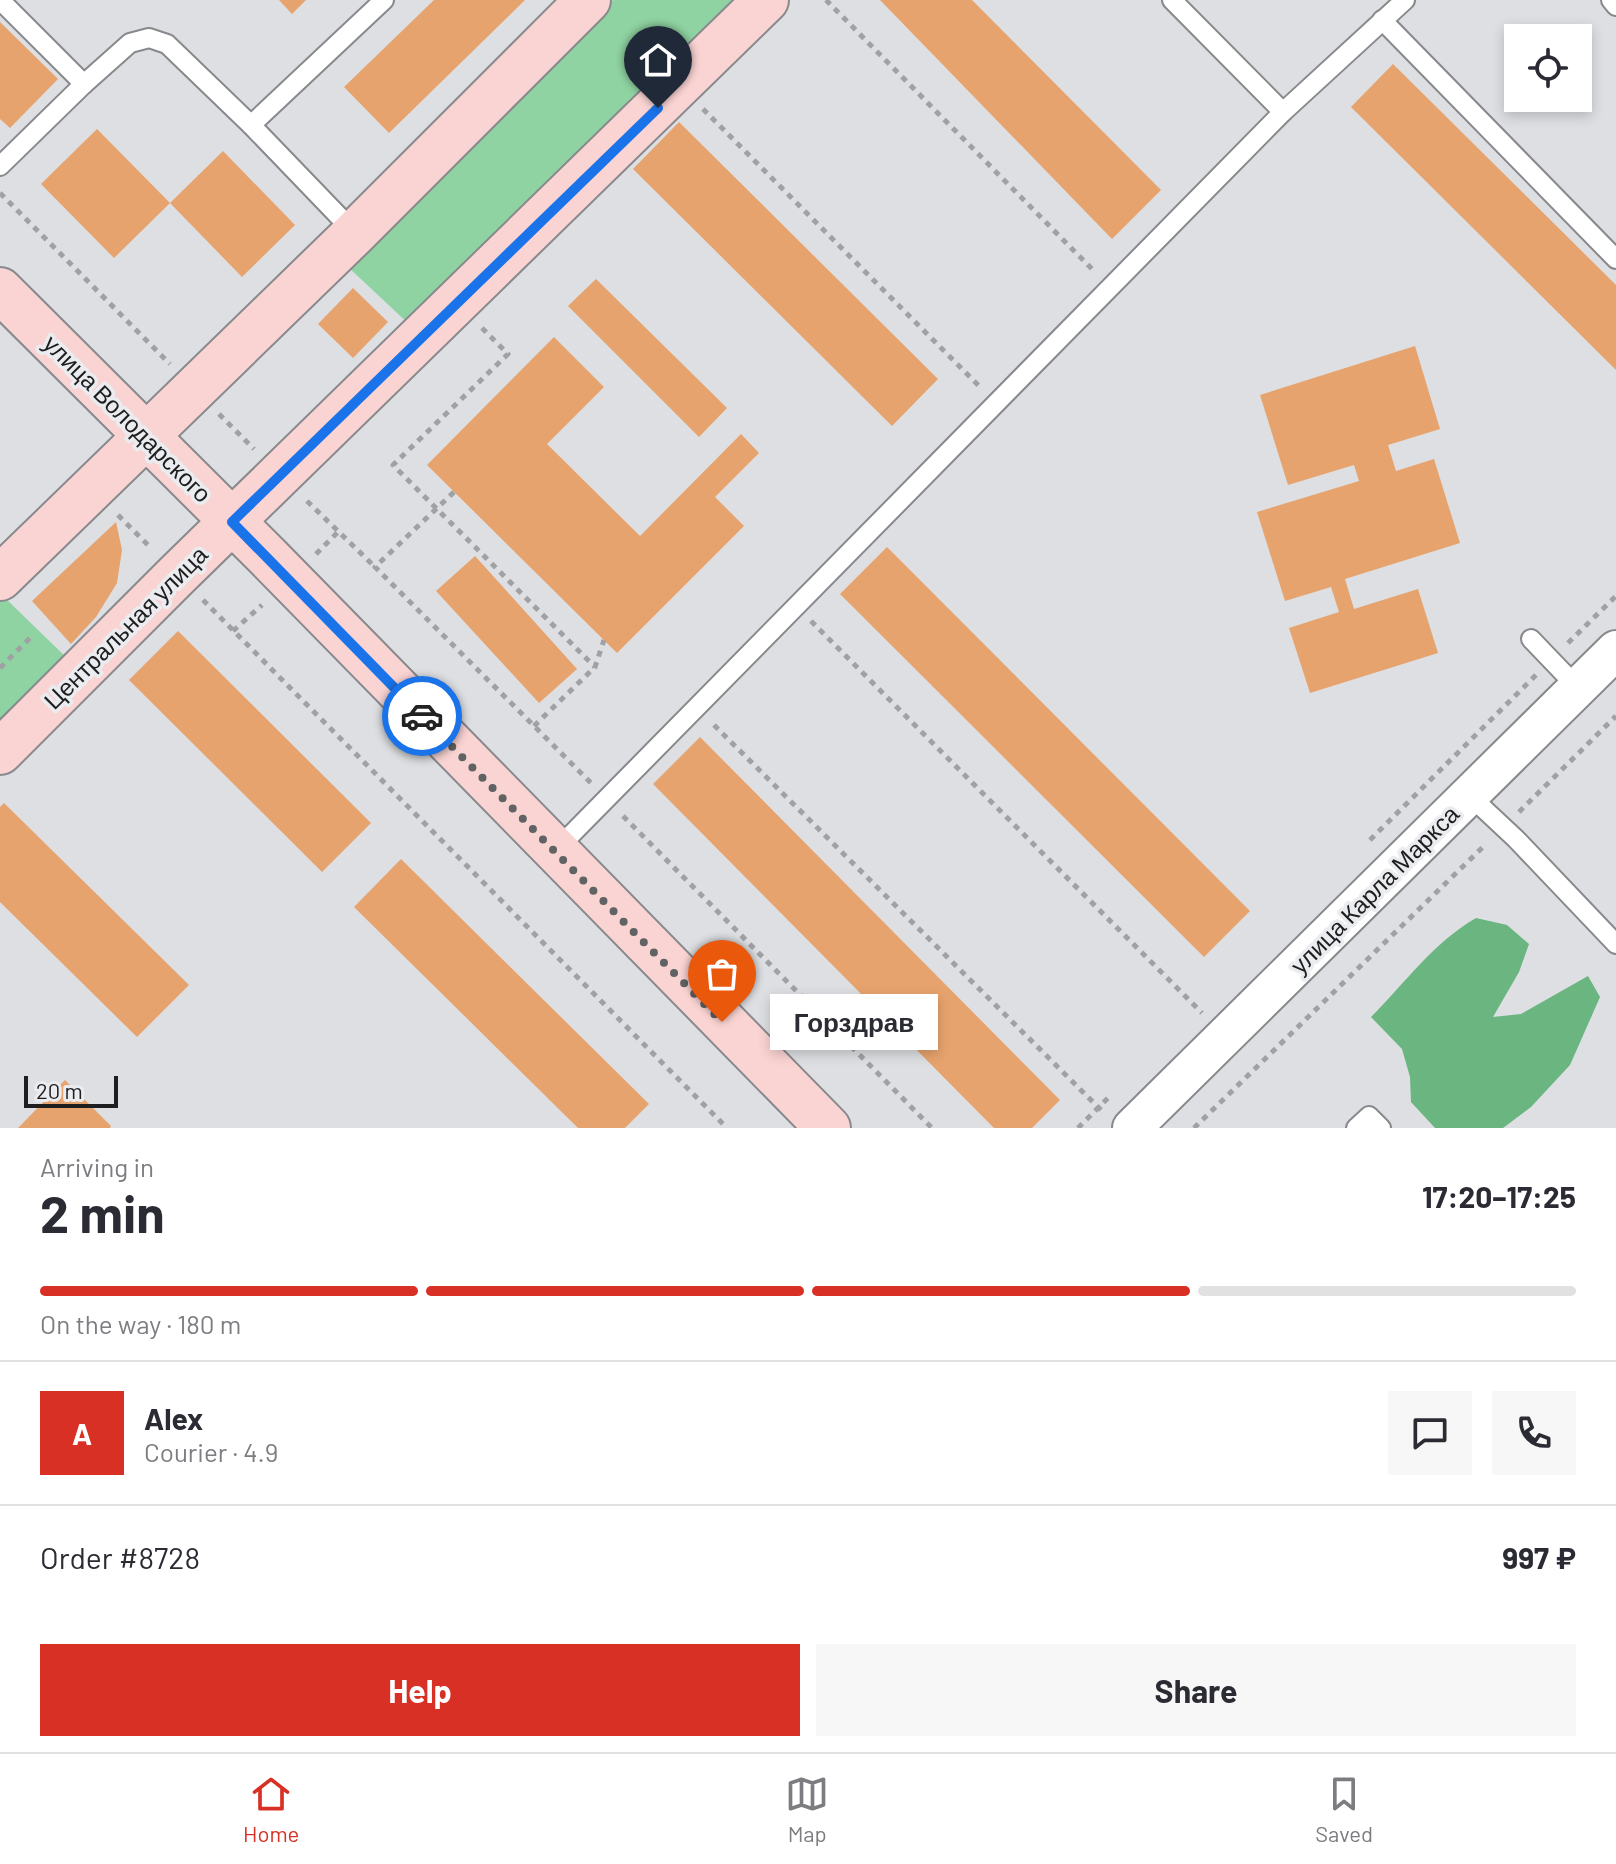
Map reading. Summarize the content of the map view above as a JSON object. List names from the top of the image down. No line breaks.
{"streets":{"street":["улица Володарского","Центральная улица","улица Карла Маркса"]},"crossings":[["улица Володарского","Центральная улица"]],"places":["Горздрав"],"scale_bar":"20 m","page":{"bubble":"Горздрав","scale":"20 m","heading":["2 min","Arriving in","17:20–17:25"],"panel":["Alex","Courier · 4.9","Order #8728","997 ₽"],"bar":"On the way · 180 m","round":"A","buttons":["Help","Share"],"tabs":["Home","Map","Saved"]}}
